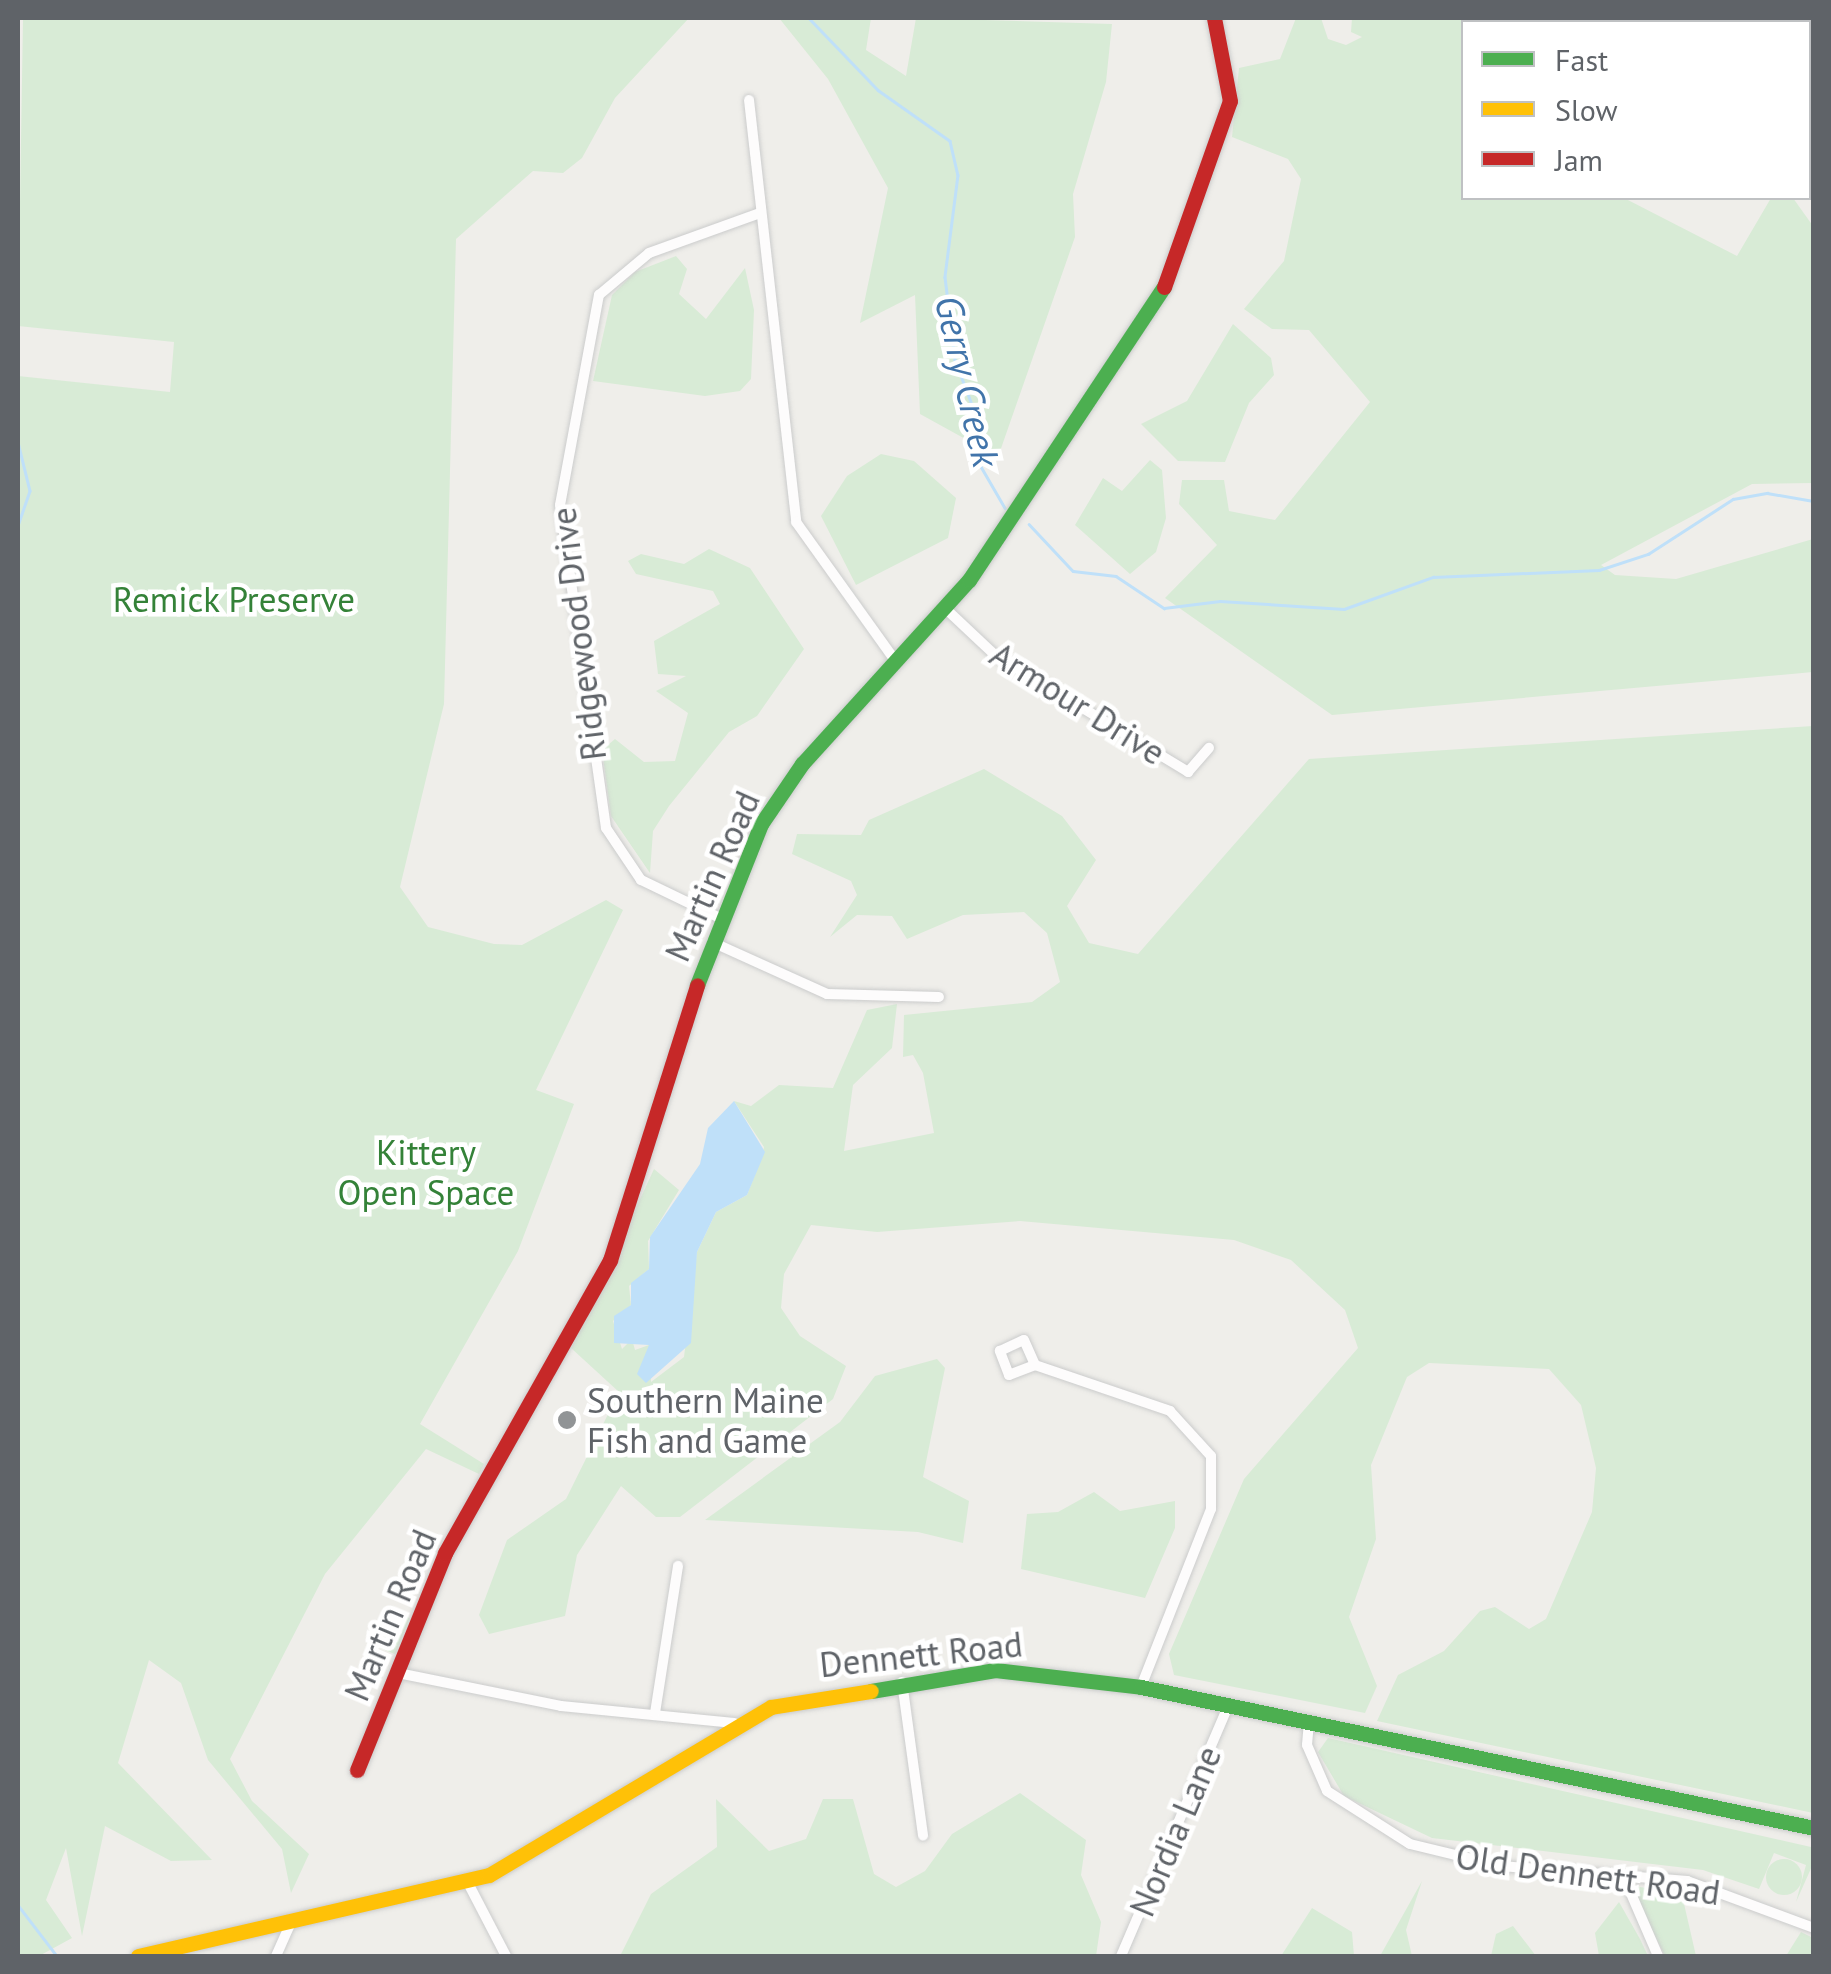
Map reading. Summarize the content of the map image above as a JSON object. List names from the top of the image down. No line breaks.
{"streets":{"street":["Ridgewood Drive","Armour Drive","Martin Road","Dennett Road","Nordia Lane","Old Dennett Road"]},"crossings":[["Ridgewood Drive","Martin Road"],["Armour Drive","Martin Road"],["Dennett Road","Nordia Lane"],["Dennett Road","Old Dennett Road"]],"water":["Gerry Creek"],"parks":["Remick Preserve","Kittery Open Space"],"places":["Southern Maine Fish and Game"],"legend":["Fast","Slow","Jam"]}
